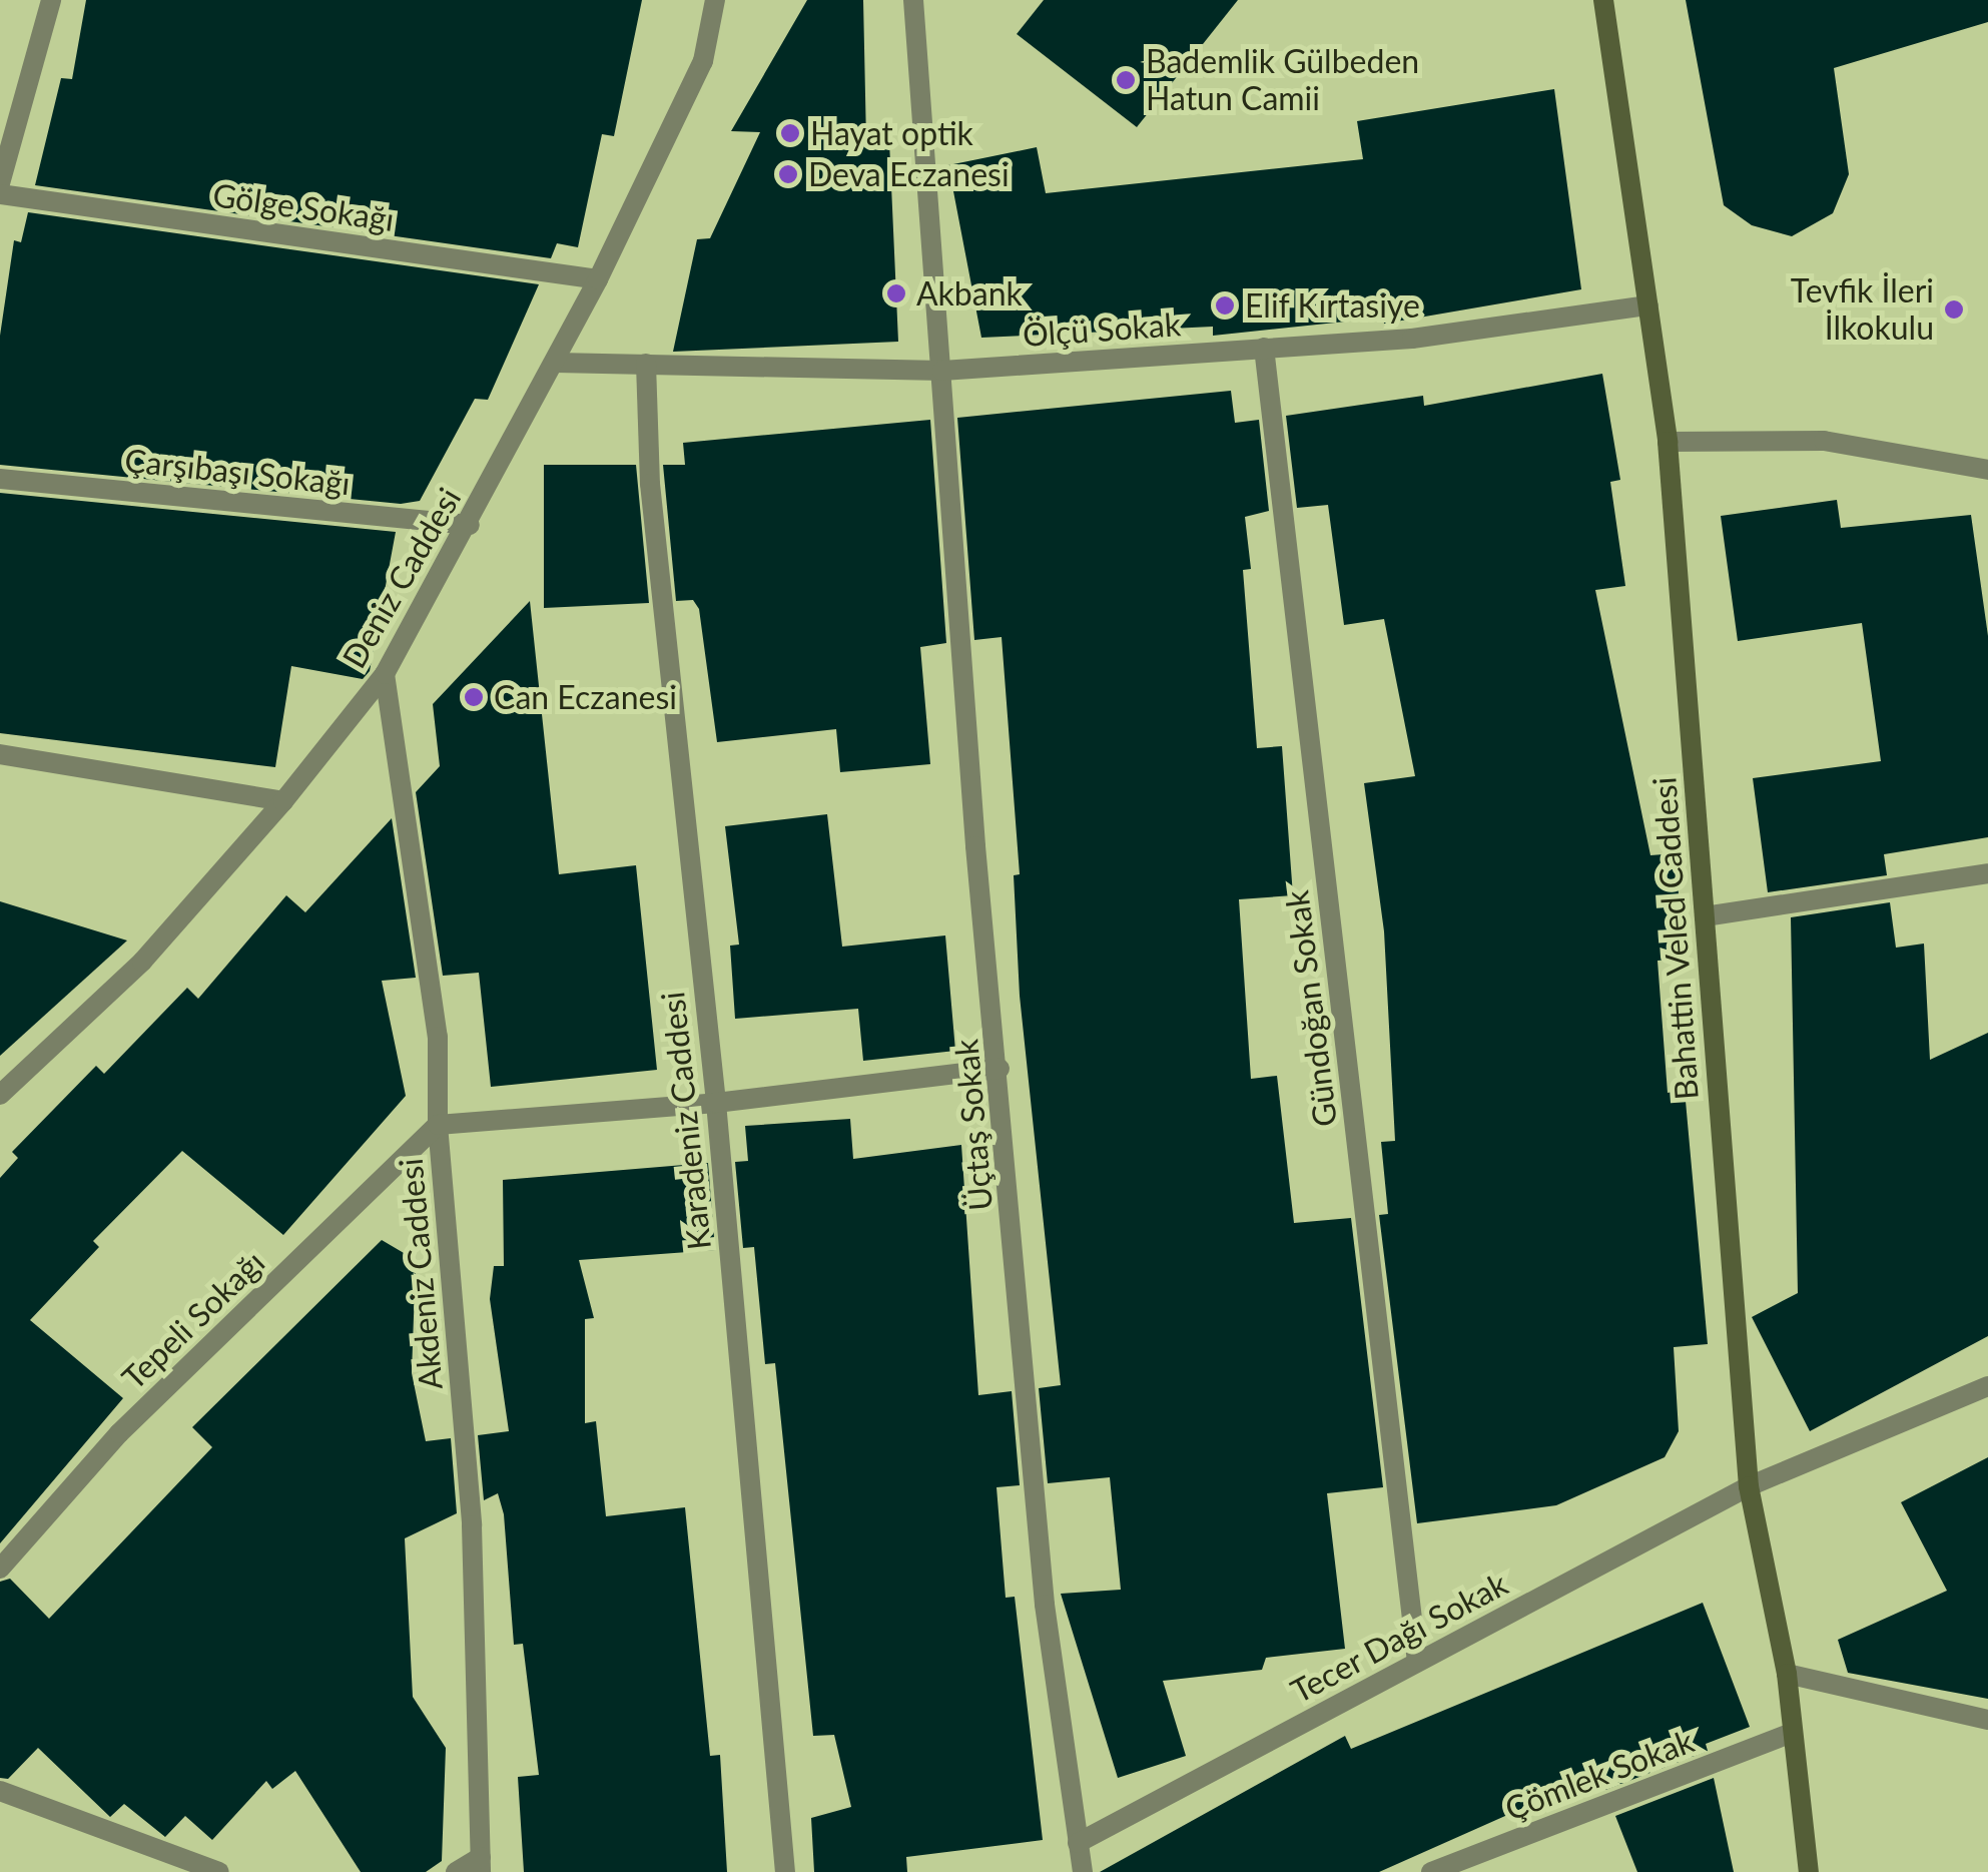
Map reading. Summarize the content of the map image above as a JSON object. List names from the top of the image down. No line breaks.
{"streets":{"street":["Gölge Sokağı","Ölçü Sokak","Çarşıbaşı Sokağı","Deniz Caddesi","Bahattin Veled Caddesi","Gündoğan Sokak","Karadeniz Caddesi","Üçtaş Sokak","Akdeniz Caddesi","Tepeli Sokağı","Tecer Dağı Sokak","Çömlek Sokak"]},"crossings":[["Gölge Sokağı","Deniz Caddesi"],["Ölçü Sokak","Deniz Caddesi"],["Ölçü Sokak","Bahattin Veled Caddesi"],["Ölçü Sokak","Gündoğan Sokak"],["Ölçü Sokak","Karadeniz Caddesi"],["Ölçü Sokak","Üçtaş Sokak"],["Çarşıbaşı Sokağı","Deniz Caddesi"],["Deniz Caddesi","Akdeniz Caddesi"],["Bahattin Veled Caddesi","Tecer Dağı Sokak"],["Bahattin Veled Caddesi","Çömlek Sokak"],["Gündoğan Sokak","Tecer Dağı Sokak"],["Üçtaş Sokak","Tecer Dağı Sokak"],["Akdeniz Caddesi","Tepeli Sokağı"]],"places":["Bademlik Gülbeden Hatun Camii","Hayat optik","Deva Eczanesi","Akbank","Elif Kırtasiye","Tevfik İleri İlkokulu","Can Eczanesi"]}
